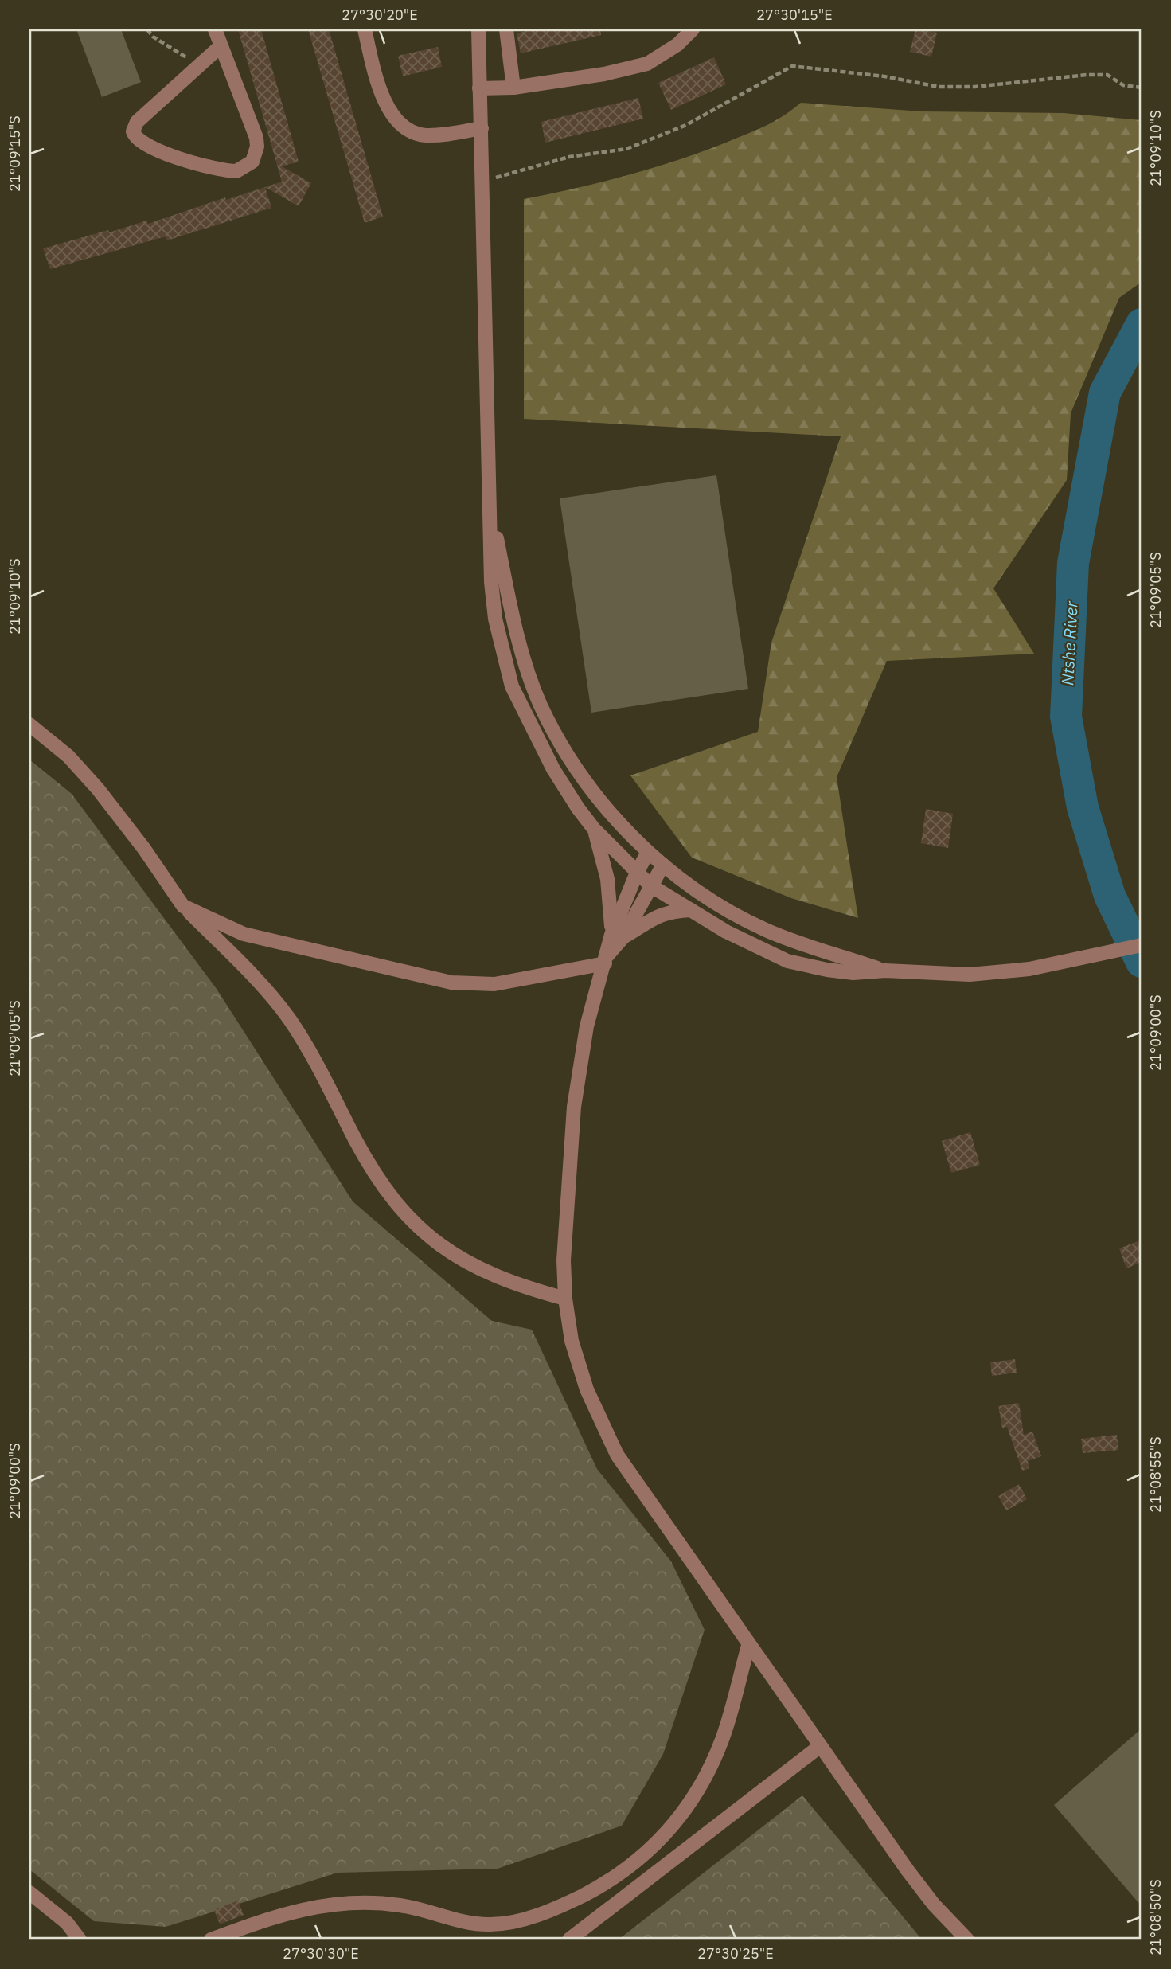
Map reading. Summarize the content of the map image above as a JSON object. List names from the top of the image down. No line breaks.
{"water":["Ntshe River"],"coordinates":["27°30'20\"E","27°30'15\"E","21°09'10\"S","21°09'15\"S","21°09'05\"S","21°09'00\"S","21°08'55\"S","21°08'50\"S","27°30'30\"E","27°30'25\"E"]}
